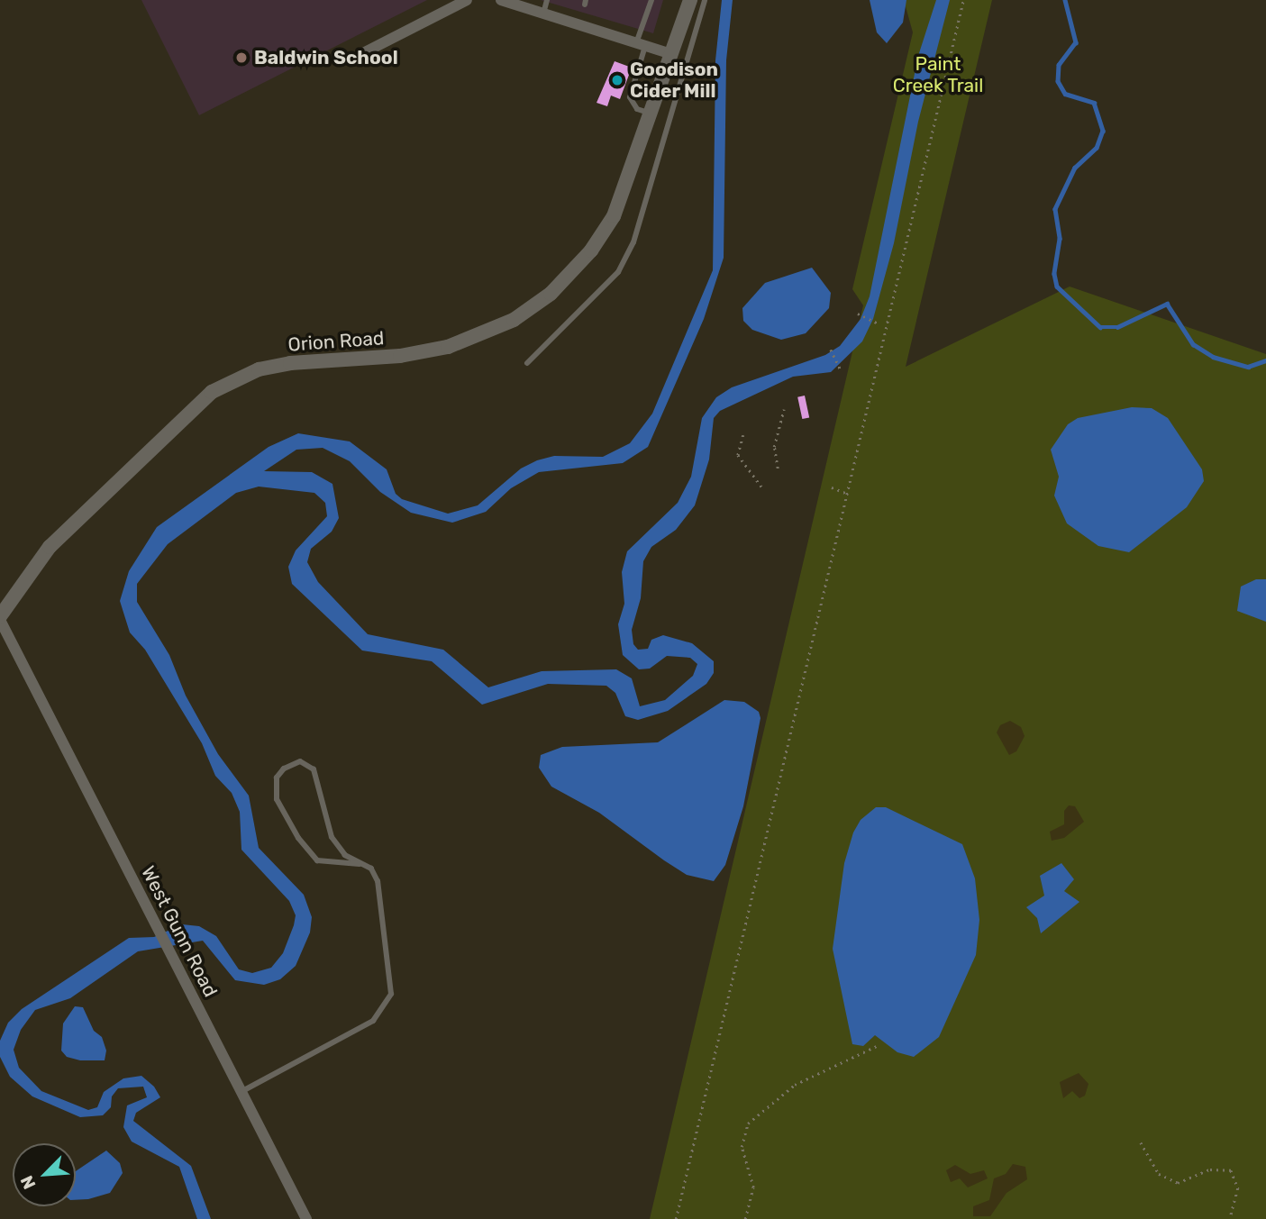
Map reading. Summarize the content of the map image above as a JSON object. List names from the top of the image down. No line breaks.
{"streets":{"street":["Orion Road","West Gunn Road"]},"crossings":[["Orion Road","West Gunn Road"]],"parks":["Paint Creek Trail"],"places":["Baldwin School","Goodison Cider Mill"],"north":"bottom left"}
